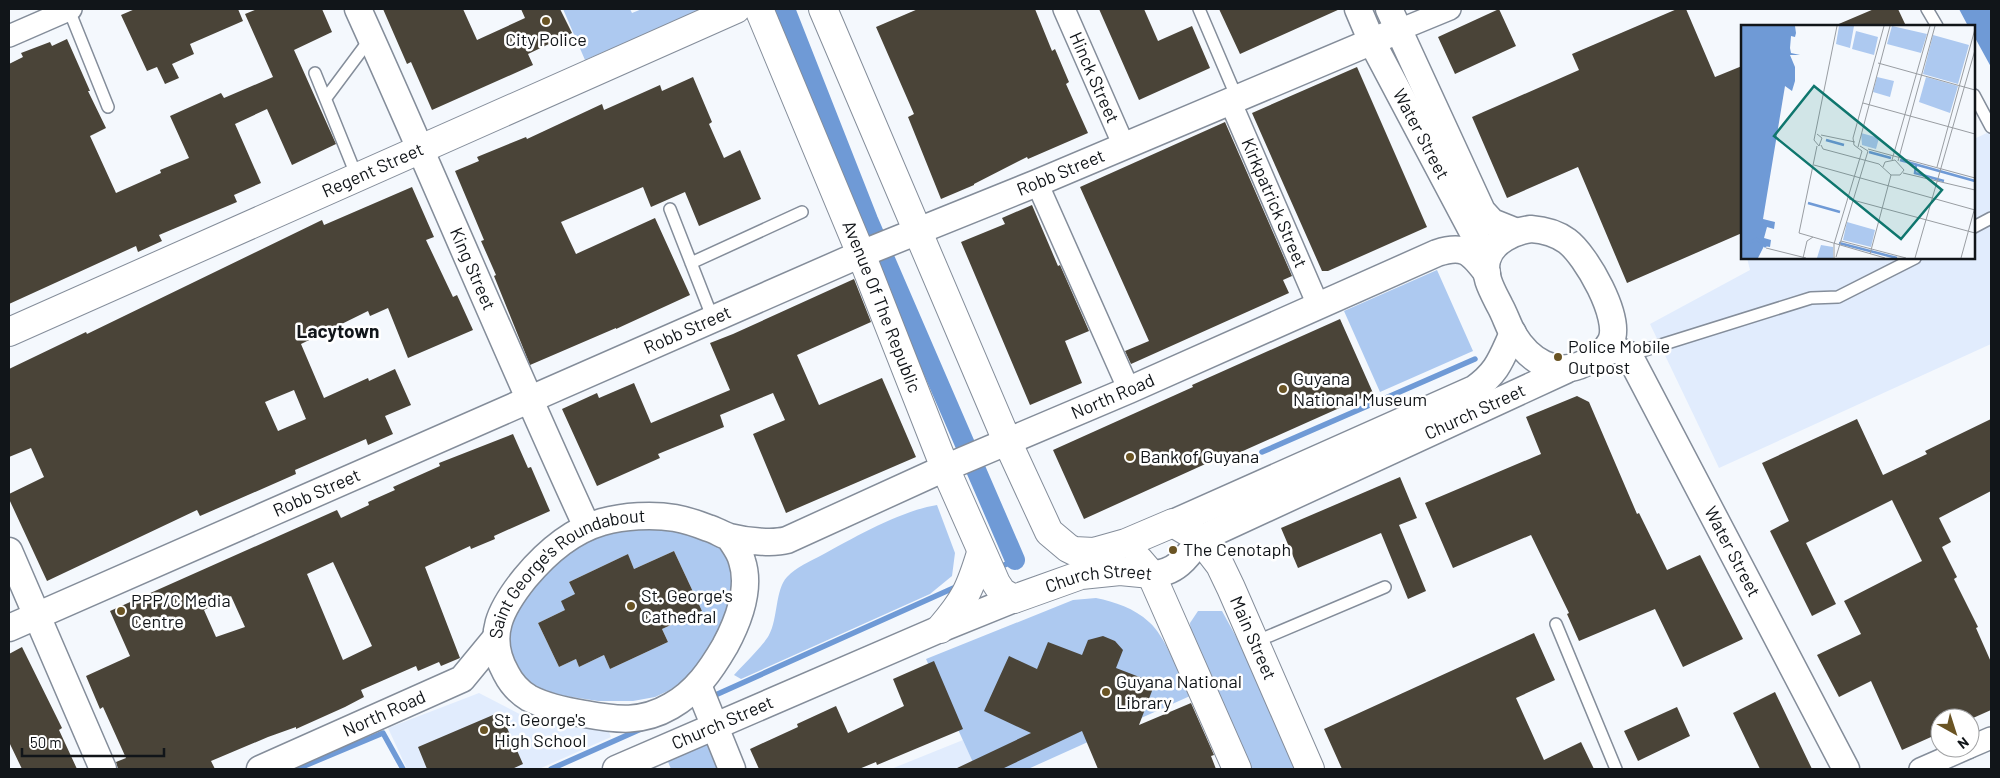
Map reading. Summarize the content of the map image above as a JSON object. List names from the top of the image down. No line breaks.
{"streets":{"main road":["Regent Street","Avenue Of The Republic","Church Street","Main Street"],"street":["Hinck Street","Water Street","Robb Street","Kirkpatrick Street","King Street","North Road","Saint George's Roundabout"]},"crossings":[["Hinck Street","Robb Street"],["Water Street","Robb Street"],["Water Street","North Road"],["Water Street","Church Street"],["Regent Street","King Street"],["Robb Street","Kirkpatrick Street"],["Robb Street","King Street"],["Robb Street","Avenue Of The Republic"],["Kirkpatrick Street","North Road"],["King Street","Saint George's Roundabout"],["Avenue Of The Republic","North Road"],["Avenue Of The Republic","Church Street"],["North Road","Church Street"],["North Road","Saint George's Roundabout"],["Church Street","Saint George's Roundabout"],["Church Street","Main Street"]],"districts":["Lacytown"],"places":["City Police","Police Mobile Outpost","Guyana National Museum","Bank of Guyana","The Cenotaph","St. George's Cathedral","PPP/C Media Centre","Guyana National Library","St. George's High School"],"scale_bar":"50 m","north":"bottom right"}
